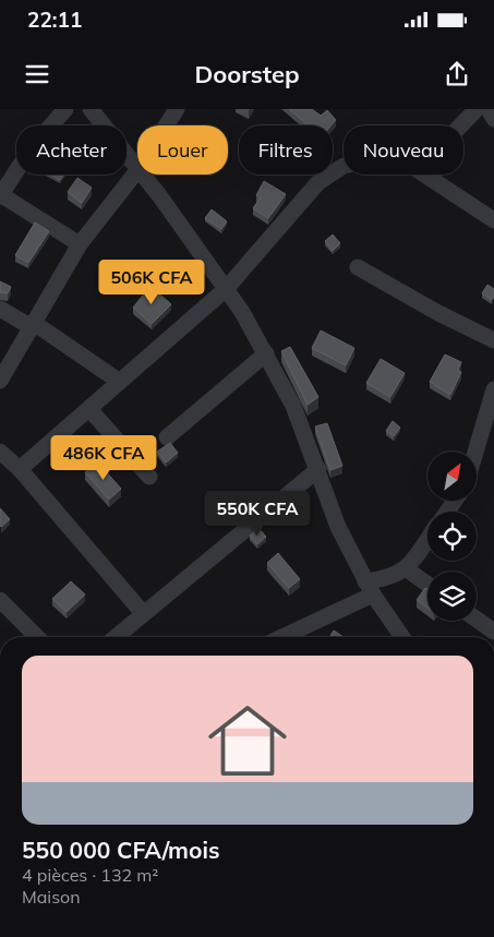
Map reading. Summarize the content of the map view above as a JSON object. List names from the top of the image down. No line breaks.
{"north":"top right","page":{"status":"22:11","header":"Doorstep","chip":["Acheter","Louer","Filtres","Nouveau"],"price":["506K CFA","486K CFA","550K CFA"],"list":[{"name":"550 000 CFA/mois","note":"4 pièces · 132 m² · Maison"}]}}
